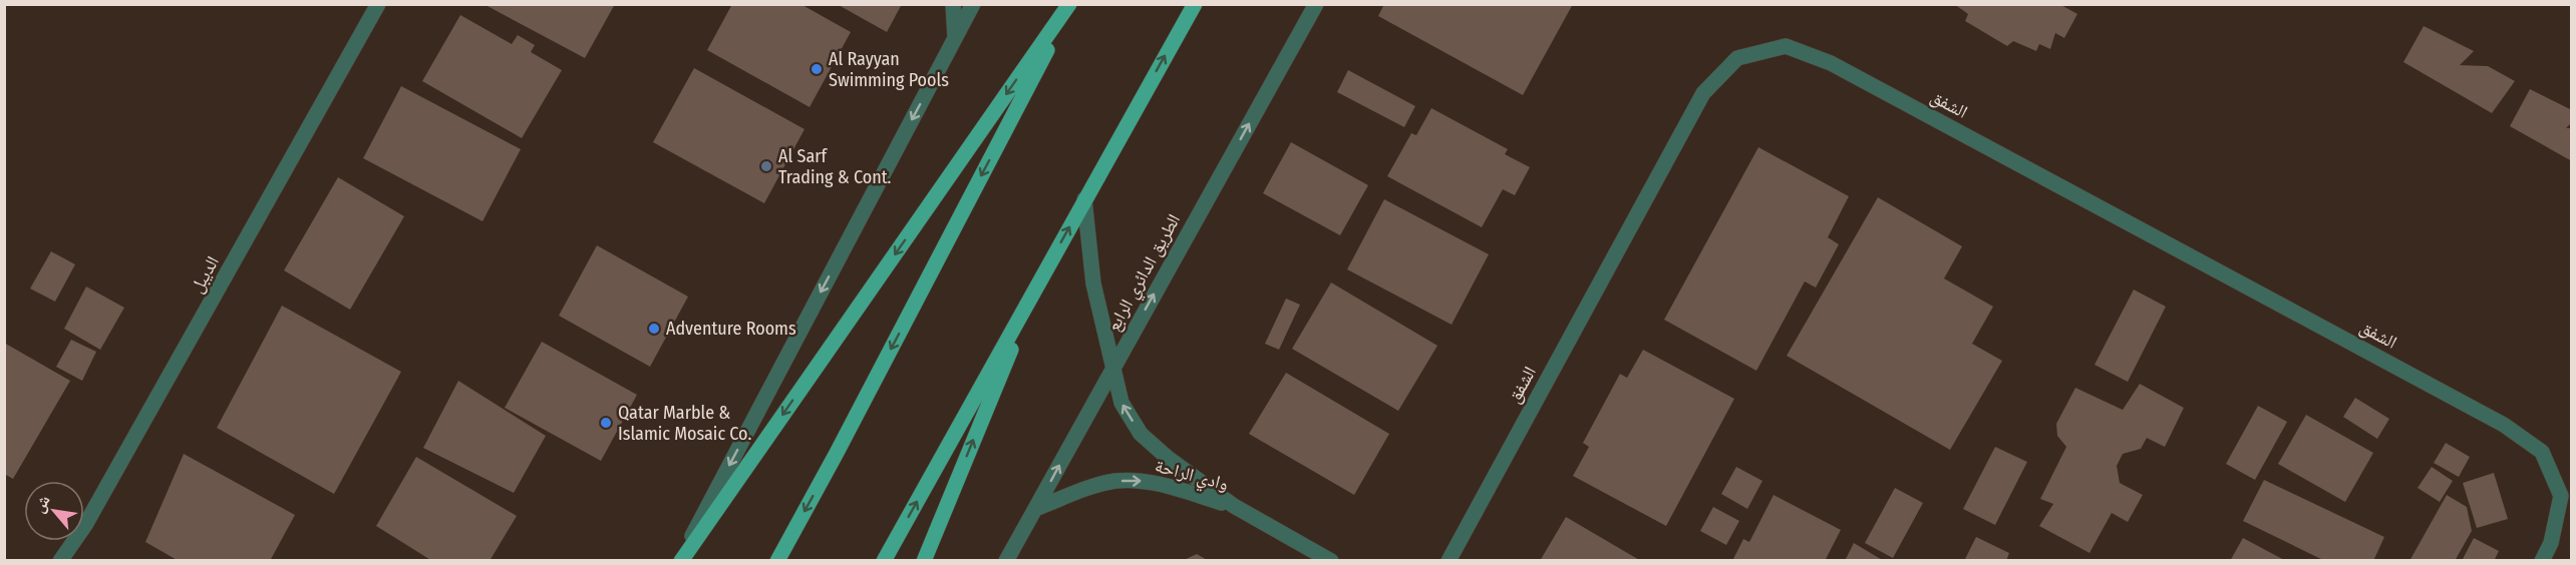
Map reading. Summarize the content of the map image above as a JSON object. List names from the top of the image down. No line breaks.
{"streets":{"street":["الشفق","الطريق الدائري الرابع","الديبل","وادي الراحة"]},"crossings":[["الطريق الدائري الرابع","وادي الراحة"]],"one_way":["الطريق الدائري الرابع"],"places":["Al Rayyan Swimming Pools","Al Sarf Trading & Cont.","Adventure Rooms","Qatar Marble & Islamic Mosaic Co."],"north":"top left"}
